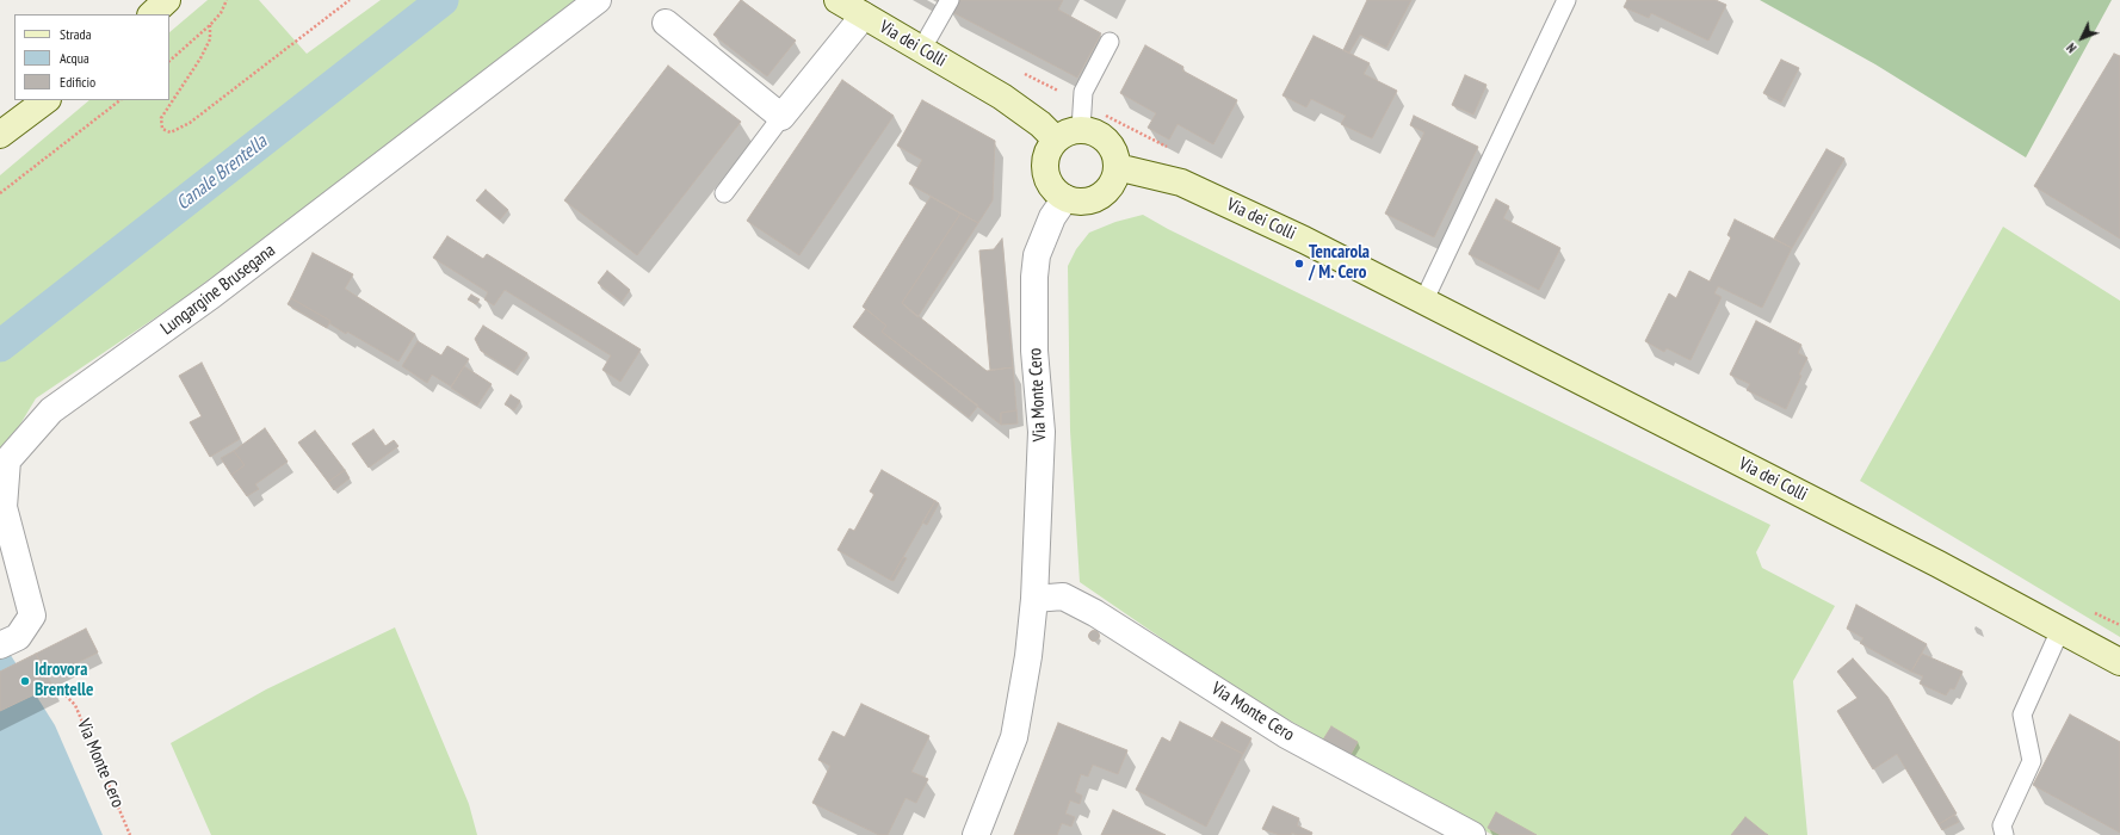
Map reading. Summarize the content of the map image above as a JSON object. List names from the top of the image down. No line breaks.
{"streets":{"main road":["Via dei Colli"],"street":["Lungargine Brusegana","Via Monte Cero"]},"crossings":[["Via dei Colli","Via Monte Cero"]],"water":["Canale Brentella"],"places":["Tencarola / M. Cero","Idrovora Brentelle"],"legend":["Strada","Acqua","Edificio"],"north":"bottom left"}
